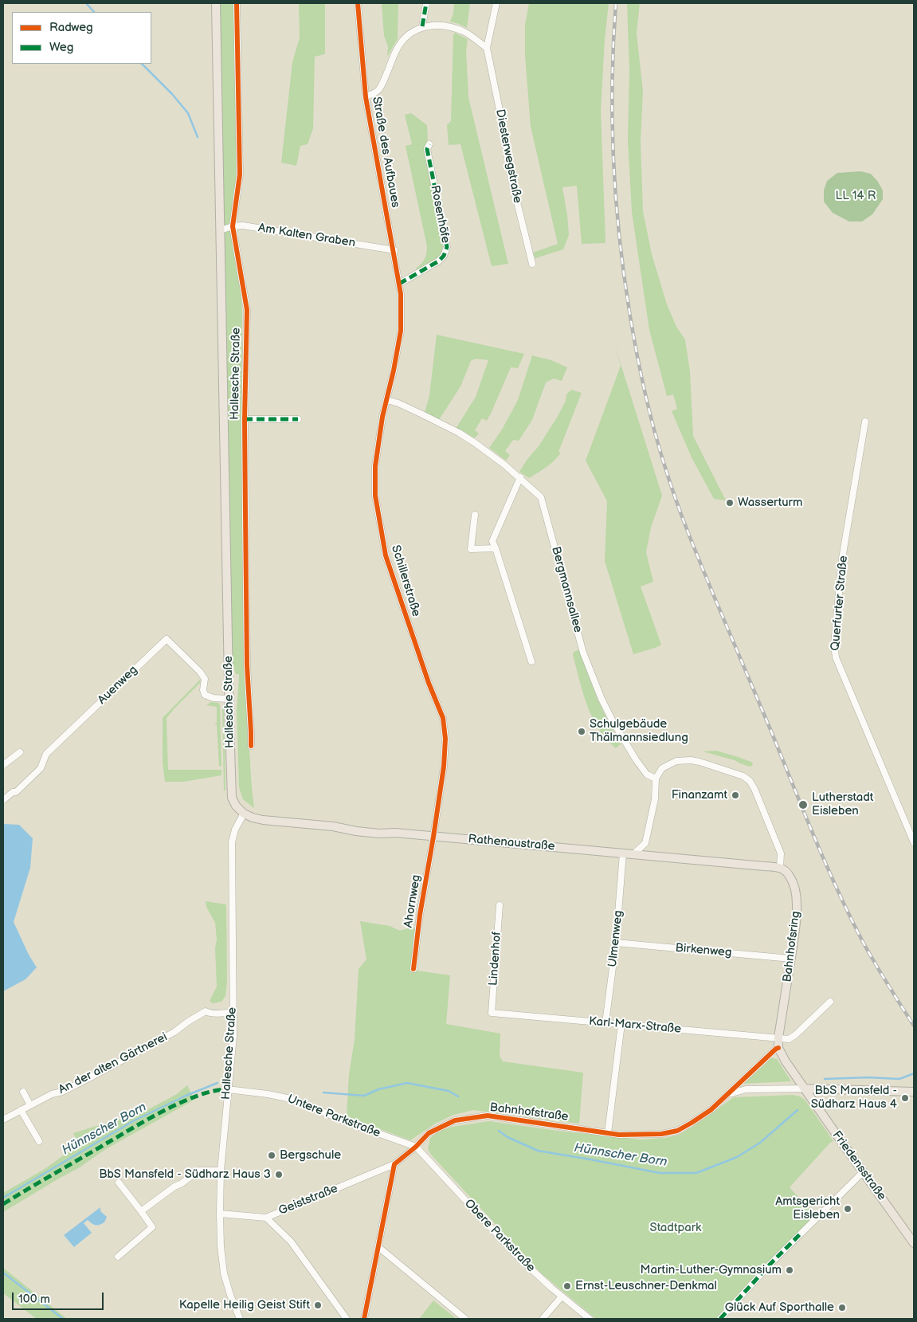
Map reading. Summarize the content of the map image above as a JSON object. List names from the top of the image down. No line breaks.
{"streets":{"main road":["Hallesche Straße","Rathenaustraße","Bahnhofsring","Friedensstraße"],"street":["Straße des Aufbaues","Diesterwegstraße","Rosenhöfe","Am Kalten Graben","Schillerstraße","Bergmannsallee","Querfurter Straße","Auenweg","Ahornweg","Ulmenweg","Birkenweg","Lindenhof","Karl-Marx-Straße","An der alten Gärtnerei","Bahnhofstraße","Untere Parkstraße","Geiststraße","Obere Parkstraße"]},"crossings":[["Straße des Aufbaues","Rosenhöfe"],["Straße des Aufbaues","Am Kalten Graben"],["Straße des Aufbaues","Schillerstraße"],["Am Kalten Graben","Hallesche Straße"],["Hallesche Straße","Auenweg"],["Hallesche Straße","Rathenaustraße"],["Hallesche Straße","An der alten Gärtnerei"],["Hallesche Straße","Untere Parkstraße"],["Hallesche Straße","Geiststraße"],["Schillerstraße","Bergmannsallee"],["Schillerstraße","Rathenaustraße"],["Schillerstraße","Ahornweg"],["Rathenaustraße","Ahornweg"],["Rathenaustraße","Ulmenweg"],["Rathenaustraße","Bahnhofsring"],["Ulmenweg","Birkenweg"],["Ulmenweg","Karl-Marx-Straße"],["Bahnhofsring","Birkenweg"],["Bahnhofsring","Karl-Marx-Straße"],["Bahnhofsring","Bahnhofstraße"],["Bahnhofsring","Friedensstraße"],["Lindenhof","Karl-Marx-Straße"],["Bahnhofstraße","Untere Parkstraße"],["Bahnhofstraße","Friedensstraße"],["Bahnhofstraße","Geiststraße"],["Bahnhofstraße","Obere Parkstraße"],["Untere Parkstraße","Obere Parkstraße"]],"water":["Hünnscher Born"],"parks":["LL 14 R","Stadtpark"],"places":["Wasserturm","Schulgebäude Thälmannsiedlung","Finanzamt","Lutherstadt Eisleben","BbS Mansfeld - Südharz Haus 4","Bergschule","BbS Mansfeld - Südharz Haus 3","Amtsgericht Eisleben","Martin-Luther-Gymnasium","Ernst-Leuschner-Denkmal","Kapelle Heilig Geist Stift","Glück Auf Sporthalle"],"legend":["Radweg","Weg"],"scale_bar":"100 m"}
